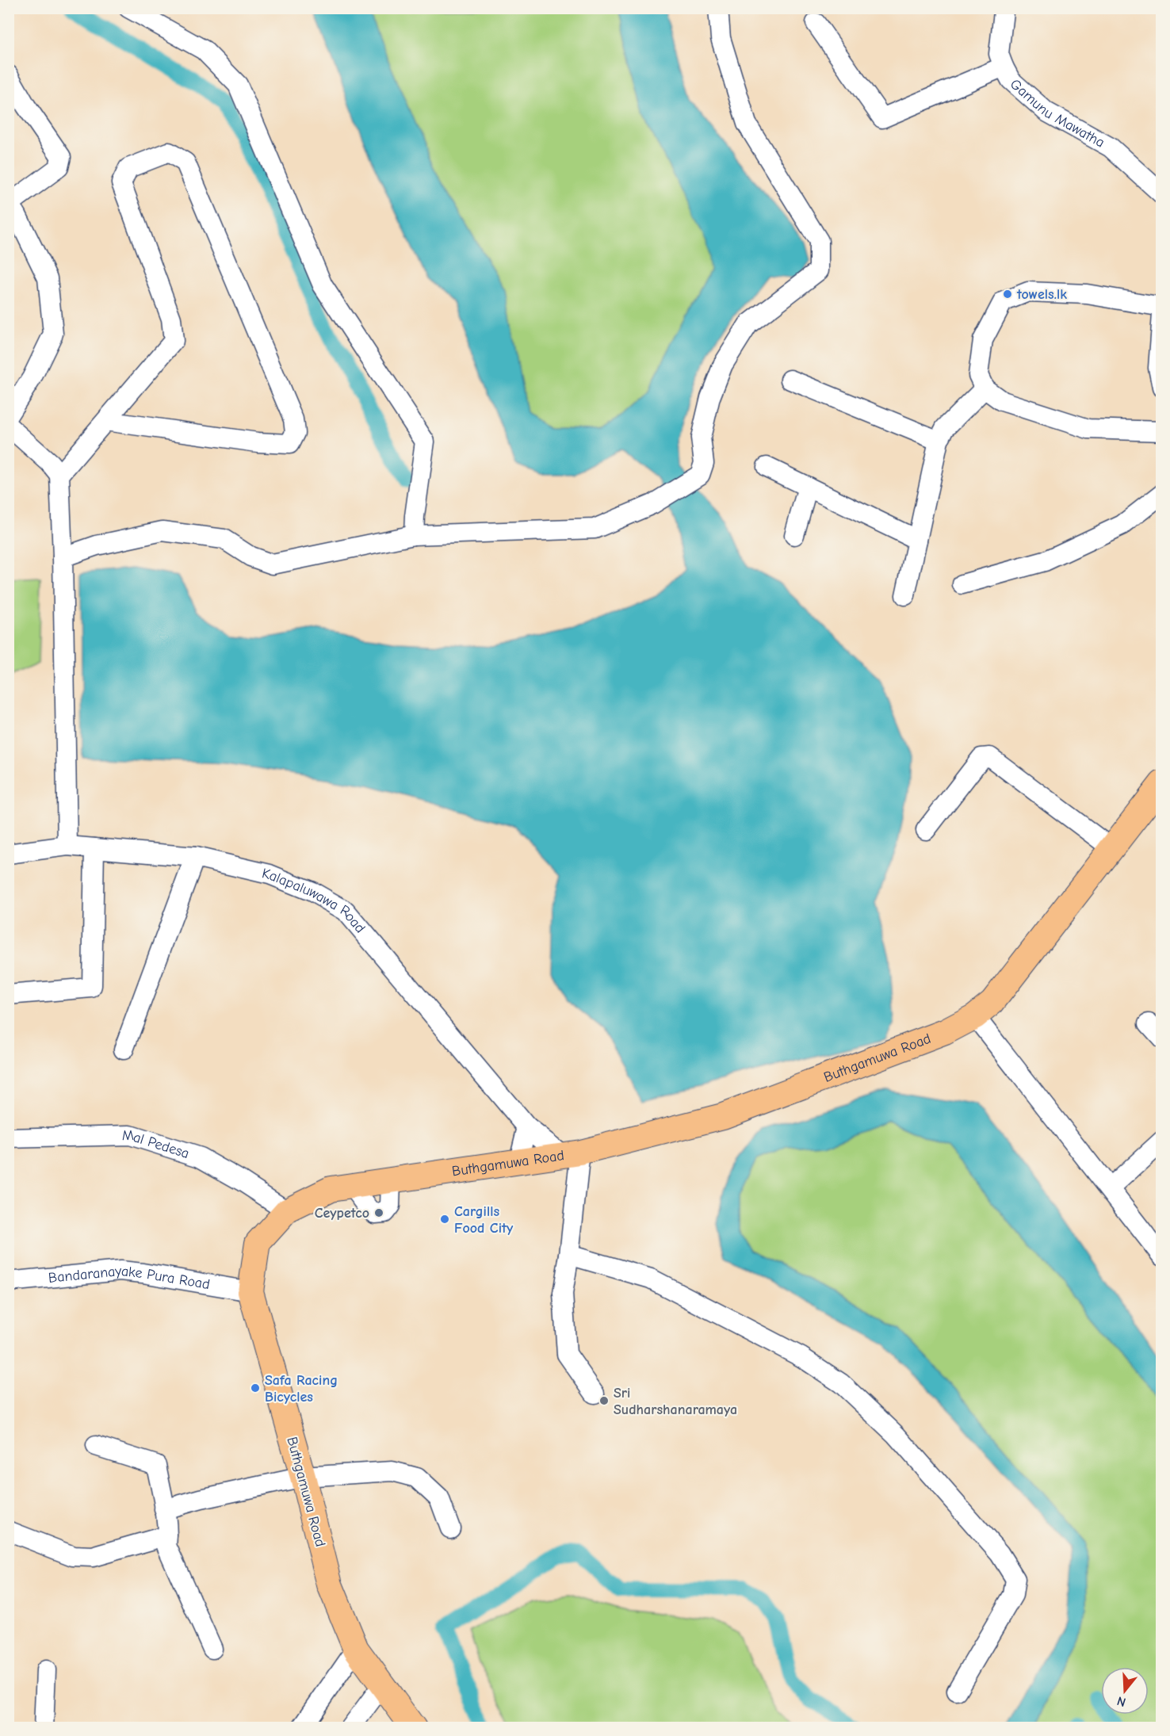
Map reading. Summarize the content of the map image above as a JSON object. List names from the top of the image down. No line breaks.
{"streets":{"main road":["Buthgamuwa Road"],"street":["Gamunu Mawatha","Kalapaluwawa Road","Mal Pedesa","Bandaranayake Pura Road"]},"crossings":[["Kalapaluwawa Road","Buthgamuwa Road"],["Buthgamuwa Road","Mal Pedesa"],["Buthgamuwa Road","Bandaranayake Pura Road"]],"places":["towels.lk","Ceypetco","Cargills Food City","Safa Racing Bicycles","Sri Sudharshanaramaya"],"north":"bottom"}
